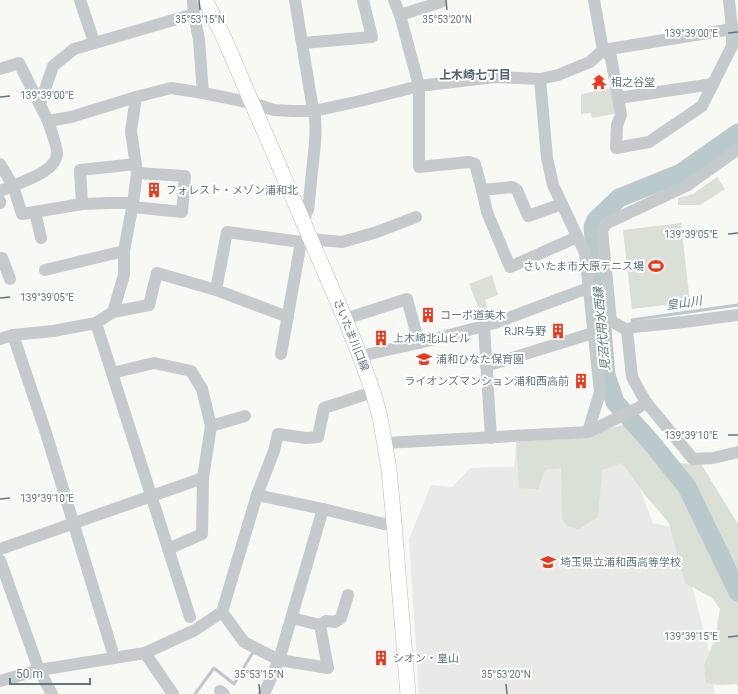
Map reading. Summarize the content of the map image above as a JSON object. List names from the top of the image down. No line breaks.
{"streets":{"main road":["さいたま川口線"]},"districts":["上木崎七丁目"],"water":["皇山川","見沼代用水西縁"],"places":{"temple":["相之谷堂"],"building":["フォレスト・メゾン浦和北","コーポ道美木","RJR与野","上木崎北山ビル","ライオンズマンション浦和西高前","シオン・皇山"],"sports":["さいたま市大原テニス場"],"school or university":["浦和ひなた保育園","埼玉県立浦和西高等学校"]},"scale_bar":"50 m","coordinates":["35°53'15\"N","35°53'20\"N","139°39'00\"E","139°39'05\"E","139°39'10\"E","139°39'15\"E"]}
